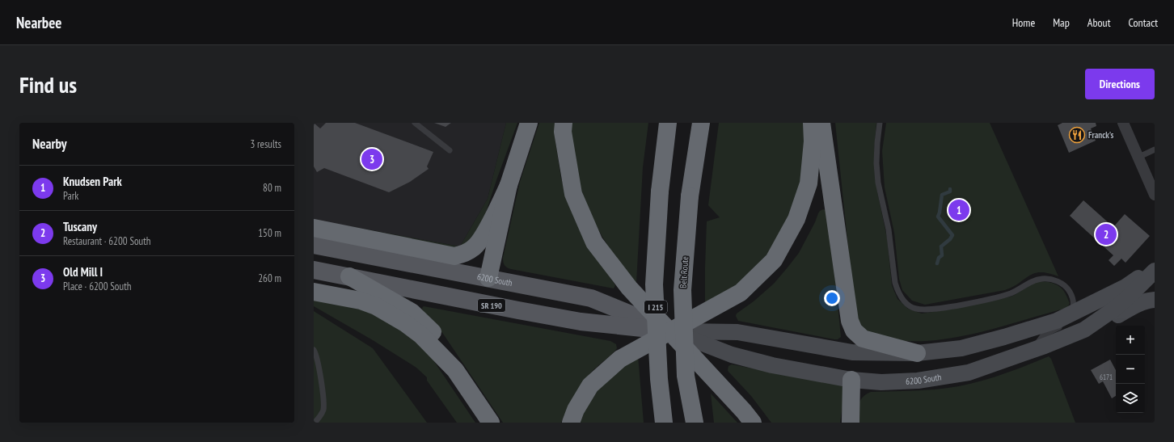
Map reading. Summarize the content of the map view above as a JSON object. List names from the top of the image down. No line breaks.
{"streets":{"highway":["Belt Route","I 215"],"main road":["6200 South","SR 190"]},"places":{"restaurant":["Franck's"]},"house_numbers":["6171"],"page":{"header":"Nearbee","nav":["Home","Map","About","Contact"],"buttons":"Directions","title":"Find us","heading":["Nearby","3 results"],"pins":["3","1","2"],"list":[{"mark":"1","name":"Knudsen Park","note":"Park","value":"80 m"},{"mark":"2","name":"Tuscany","note":"Restaurant · 6200 South","value":"150 m"},{"mark":"3","name":"Old Mill I","note":"Place · 6200 South","value":"260 m"}],"map_buttons":["+","−"]}}
